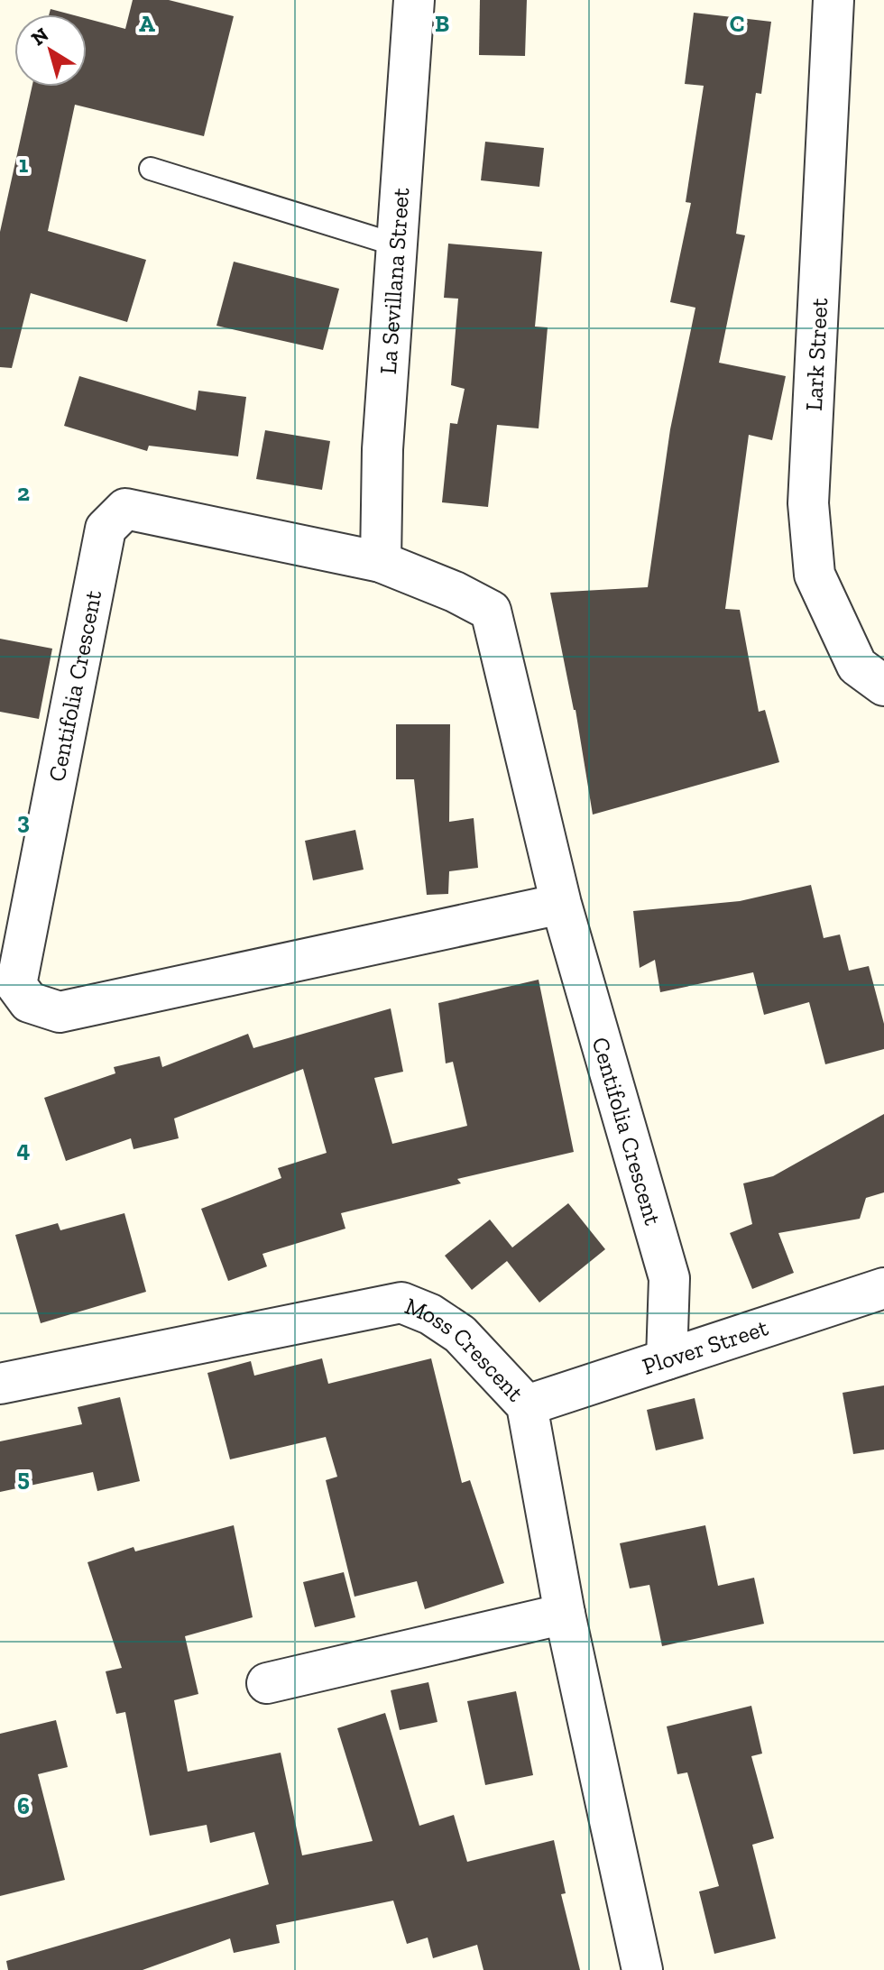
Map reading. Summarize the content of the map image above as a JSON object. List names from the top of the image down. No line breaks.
{"streets":{"street":["La Sevillana Street","Lark Street","Centifolia Crescent","Plover Street","Moss Crescent"]},"crossings":[["La Sevillana Street","Centifolia Crescent"],["Centifolia Crescent","Plover Street"],["Plover Street","Moss Crescent"]],"north":"top left","grid":{"columns":["A","B","C"],"rows":["1","2","3","4","5","6"]}}
